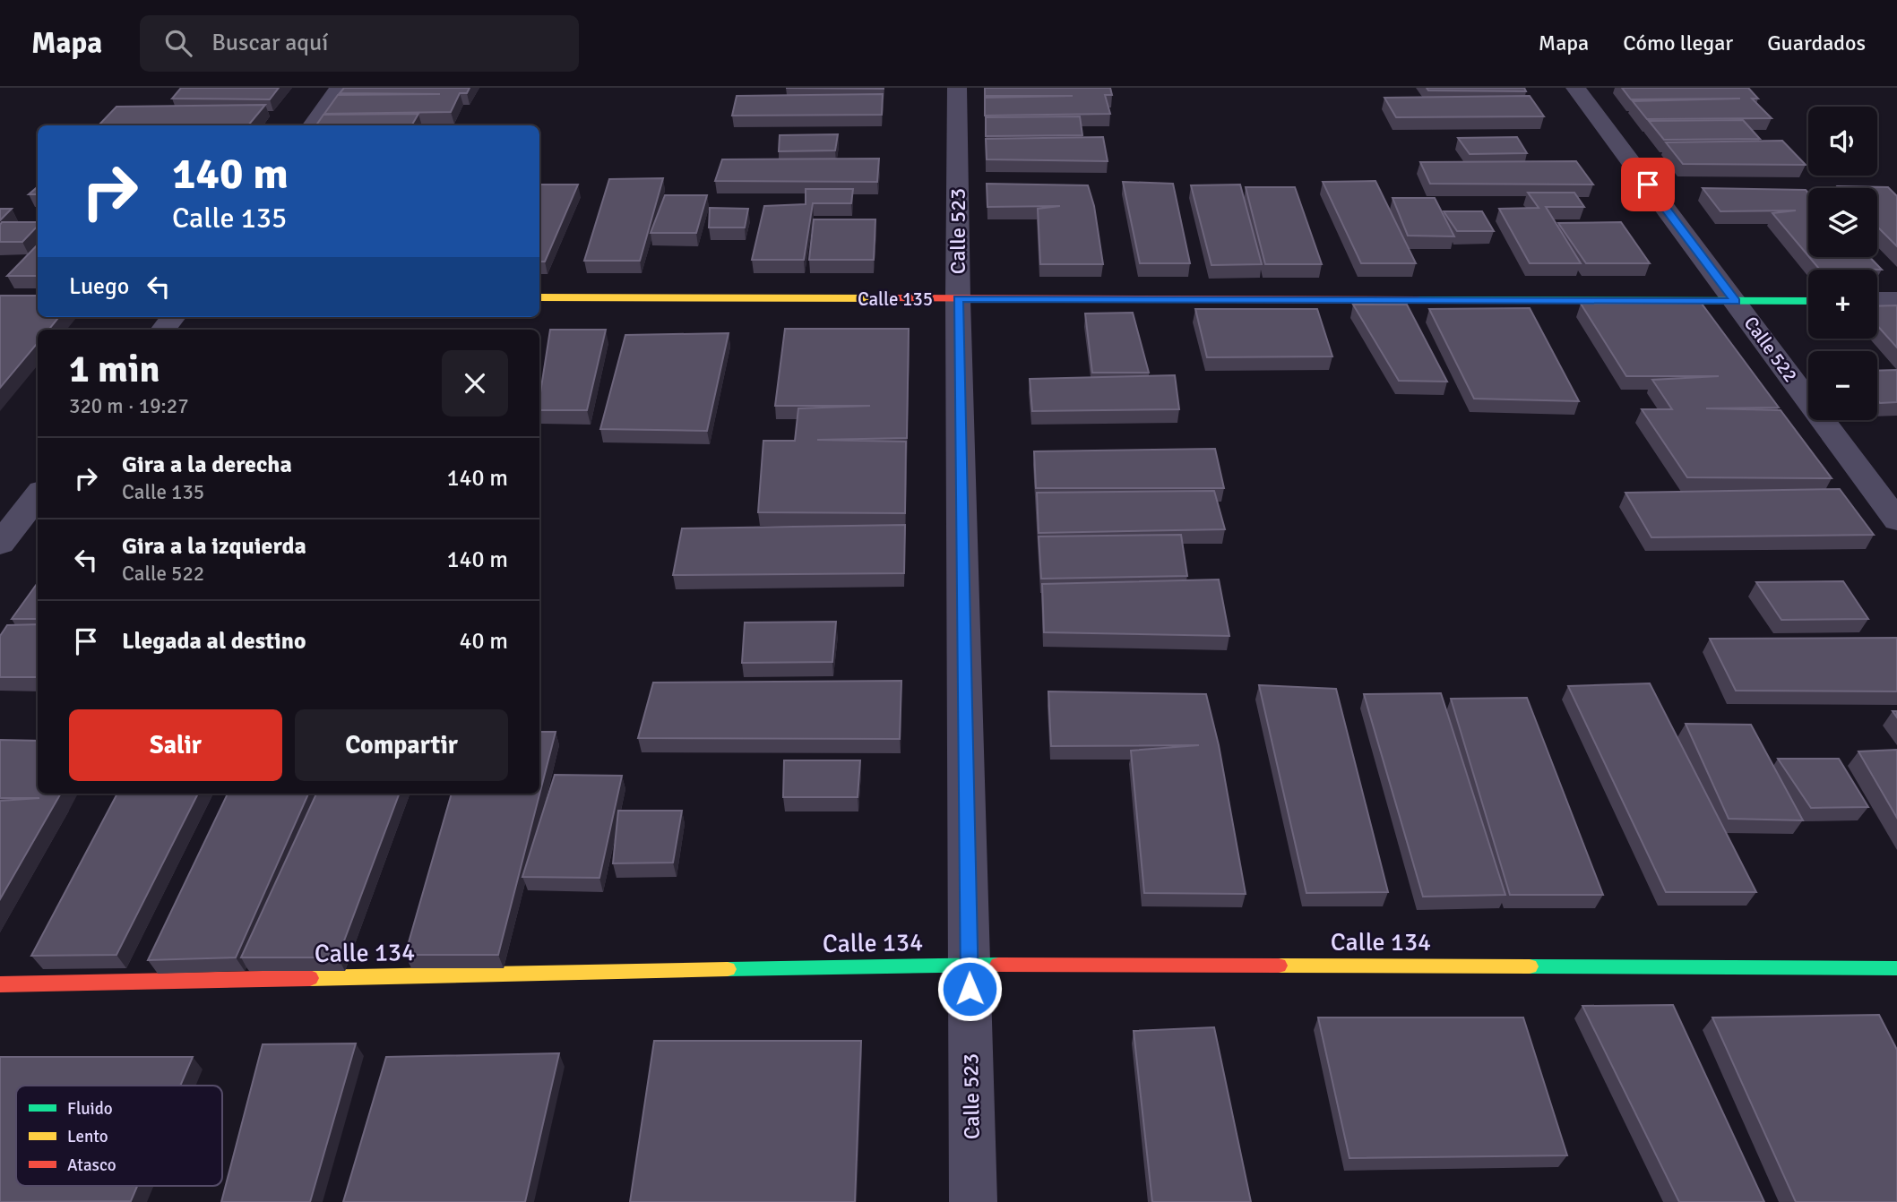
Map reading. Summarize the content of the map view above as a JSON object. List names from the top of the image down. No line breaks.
{"streets":{"street":["Calle 523","Calle 135","Calle 522","Calle 134"]},"crossings":[["Calle 523","Calle 135"],["Calle 523","Calle 134"],["Calle 135","Calle 522"]],"legend":["Fluido","Lento","Atasco"],"page":{"header":"Mapa","search":"Buscar aquí","nav":["Mapa","Cómo llegar","Guardados"],"map_buttons":["+","−"],"turn":["140 m","Calle 135"],"then":"Luego","heading":["1 min","320 m · 19:27"],"list":[{"name":"Gira a la derecha","note":"Calle 135","value":"140 m"},{"name":"Gira a la izquierda","note":"Calle 522","value":"140 m"},{"name":"Llegada al destino","value":"40 m"}],"buttons":["Salir","Compartir"]}}
